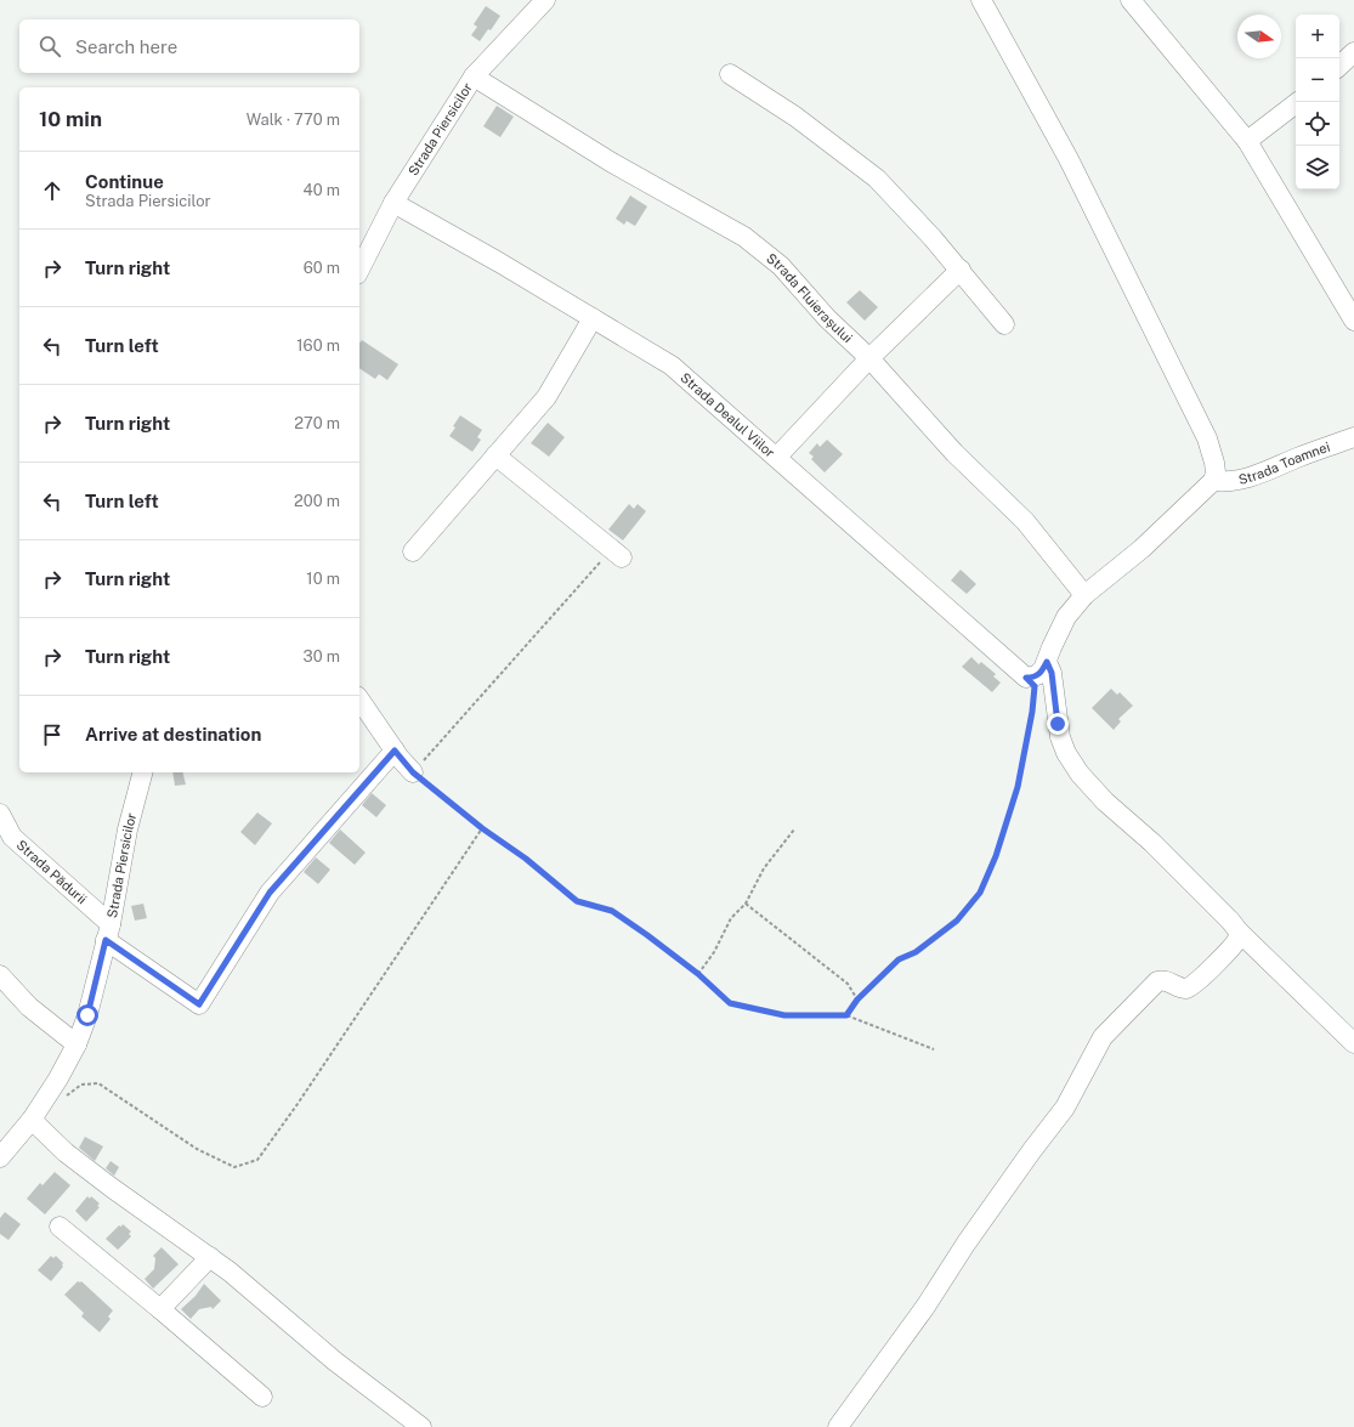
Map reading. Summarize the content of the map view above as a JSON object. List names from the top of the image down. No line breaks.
{"streets":{"street":["Strada Piersicilor","Strada Fluierașului","Strada Dealul Viilor","Strada Toamnei","Strada Pădurii"]},"crossings":[["Strada Piersicilor","Strada Fluierașului"],["Strada Piersicilor","Strada Dealul Viilor"],["Strada Piersicilor","Strada Pădurii"]],"north":"right","page":{"map_buttons":["+","−"],"search":"Search here","heading":["10 min","Walk · 770 m"],"list":[["Continue","Strada Piersicilor","40 m"],["Turn right","60 m"],["Turn left","160 m"],["Turn right","270 m"],["Turn left","200 m"],["Turn right","10 m"],["Turn right","30 m"],"Arrive at destination"]}}
